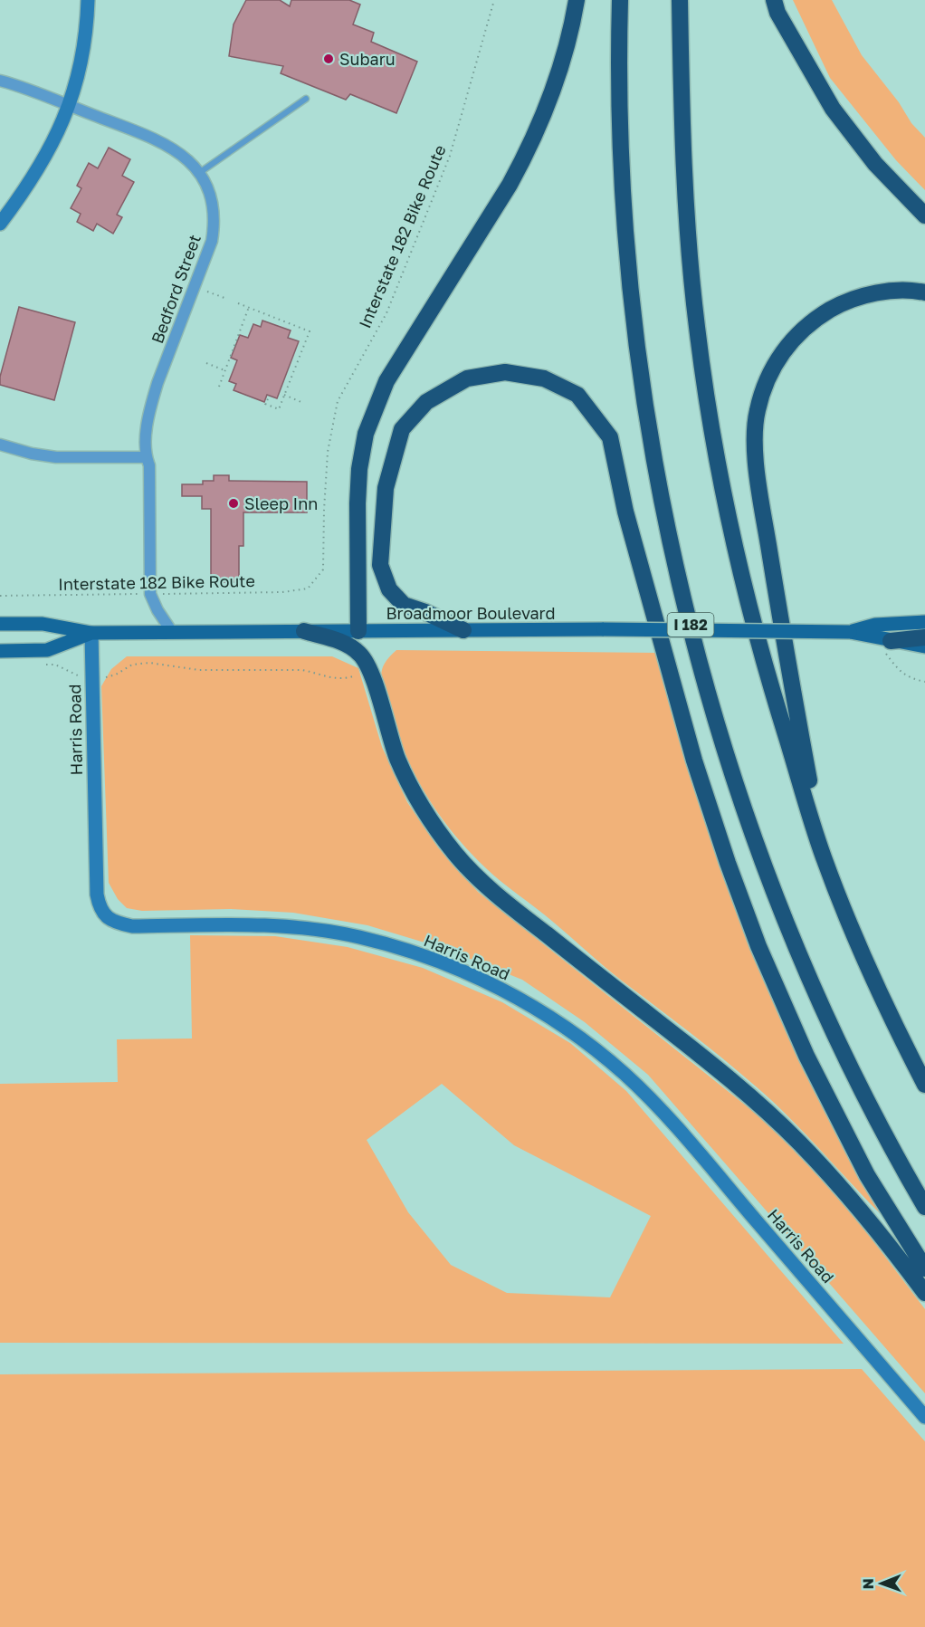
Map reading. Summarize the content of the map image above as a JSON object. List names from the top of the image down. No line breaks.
{"streets":{"highway":["I 182"],"main road":["Broadmoor Boulevard"],"street":["Bedford Street","Harris Road"],"path":["Interstate 182 Bike Route"]},"crossings":[["Interstate 182 Bike Route","Bedford Street"],["Bedford Street","Broadmoor Boulevard"],["Broadmoor Boulevard","Harris Road"]],"places":["Subaru","Sleep Inn"],"north":"left"}
